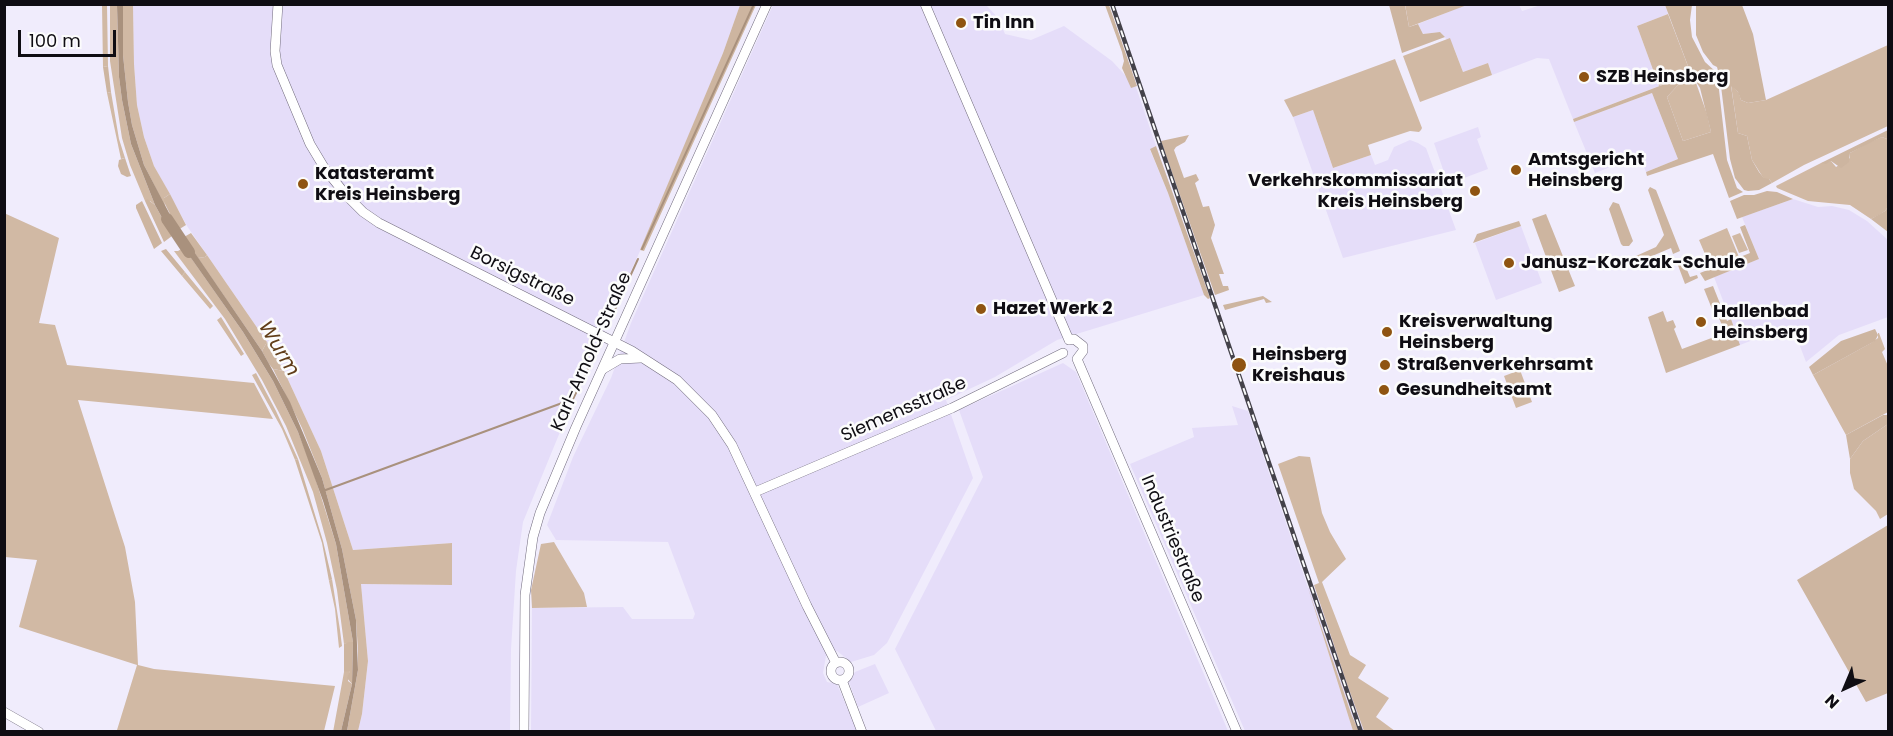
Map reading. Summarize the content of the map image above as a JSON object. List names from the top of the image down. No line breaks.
{"streets":{"street":["Borsigstraße","Karl-Arnold-Straße","Siemensstraße","Industriestraße"]},"crossings":[["Borsigstraße","Karl-Arnold-Straße"],["Borsigstraße","Siemensstraße"],["Siemensstraße","Industriestraße"]],"water":["Wurm"],"places":["Tin Inn","SZB Heinsberg","Amtsgericht Heinsberg","Katasteramt Kreis Heinsberg","Verkehrskommissariat Kreis Heinsberg","Janusz-Korczak-Schule","Hazet Werk 2","Hallenbad Heinsberg","Kreisverwaltung Heinsberg","Heinsberg Kreishaus","Straßenverkehrsamt","Gesundheitsamt"],"scale_bar":"100 m","north":"bottom left"}
